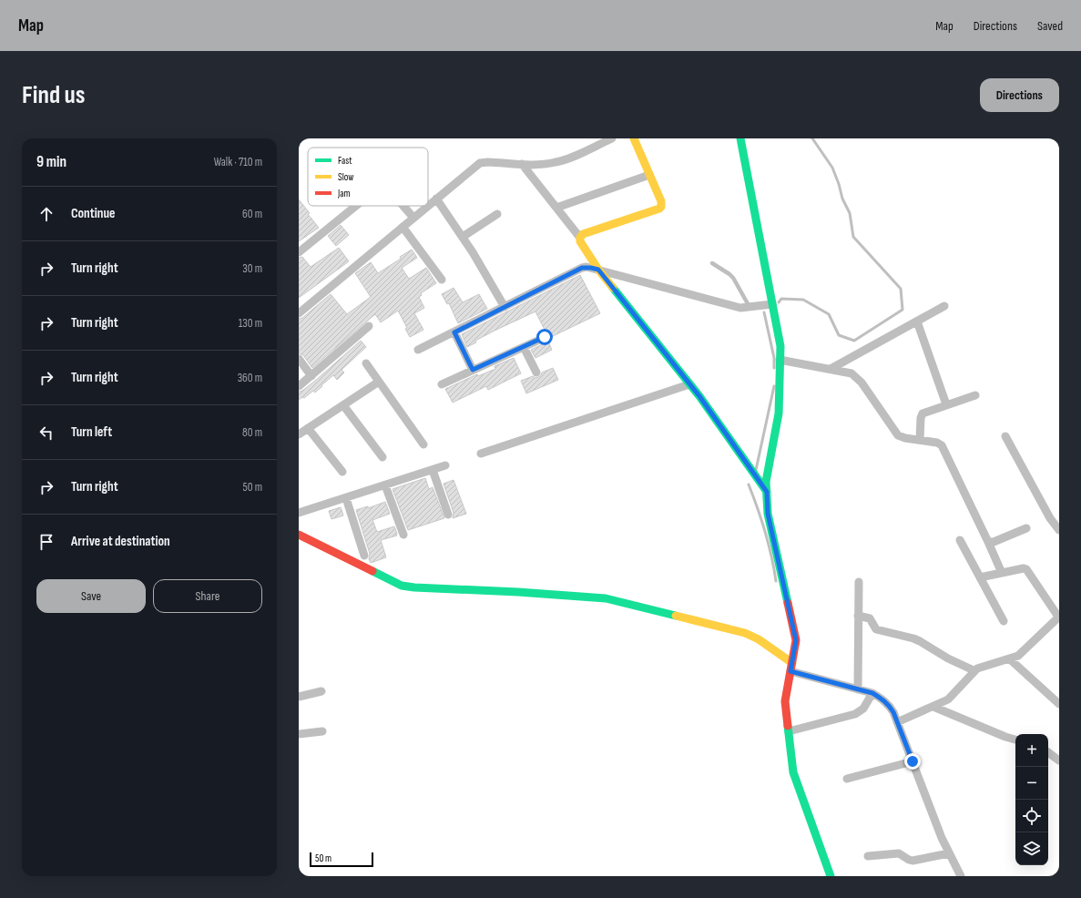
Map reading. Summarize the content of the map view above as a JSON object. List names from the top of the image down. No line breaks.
{"legend":["Fast","Slow","Jam"],"scale_bar":"50 m","page":{"header":"Map","nav":["Map","Directions","Saved"],"buttons":["Directions",["Save","Share"]],"title":"Find us","heading":["9 min","Walk · 710 m"],"list":[["Continue","60 m"],["Turn right","30 m"],["Turn right","130 m"],["Turn right","360 m"],["Turn left","80 m"],["Turn right","50 m"],"Arrive at destination"],"map_buttons":["+","−"],"scale":"50 m"}}
